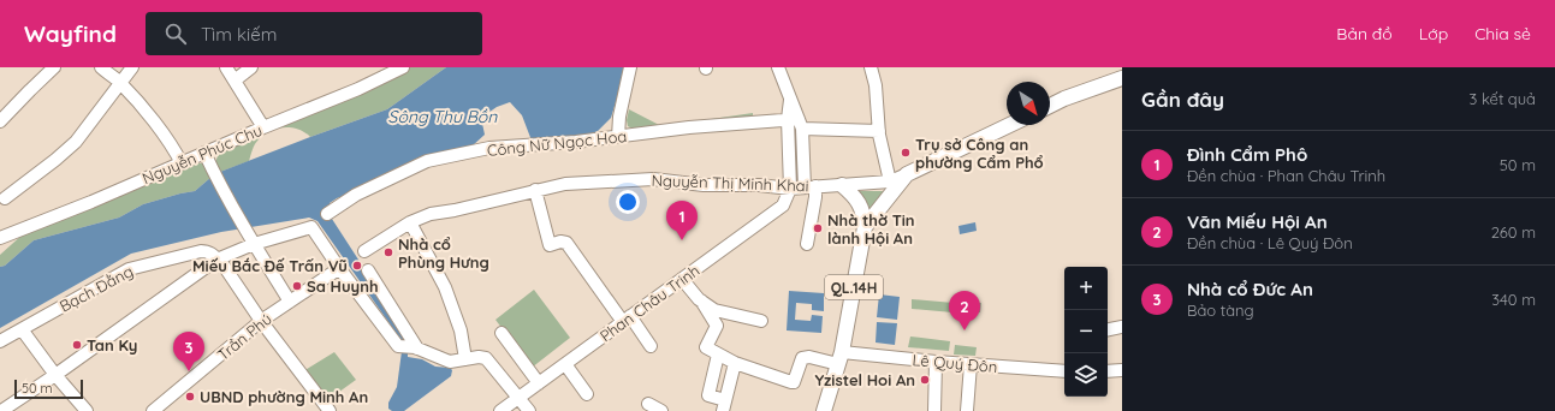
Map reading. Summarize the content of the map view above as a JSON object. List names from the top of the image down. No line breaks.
{"streets":{"main road":["QL.14H"],"street":["Công Nữ Ngọc Hoa","Nguyễn Phúc Chu","Nguyễn Thị Minh Khai","Bạch Đằng","Phan Châu Trinh","Trần Phú","Lê Quý Đôn"]},"crossings":[["Nguyễn Thị Minh Khai","QL.14H"],["Nguyễn Thị Minh Khai","Phan Châu Trinh"],["QL.14H","Lê Quý Đôn"]],"water":["Sông Thu Bồn"],"places":["Trụ sở Công an phường Cẩm Phổ","Nhà thờ Tin lành Hội An","Nhà cổ Phùng Hưng","Miếu Bắc Đế Trấn Vũ","Sa Huynh","Tan Ky","Yzistel Hoi An","UBND phường Minh An"],"scale_bar":"50 m","north":"bottom right","page":{"header":"Wayfind","search":"Tìm kiếm","nav":["Bản đồ","Lớp","Chia sẻ"],"heading":["Gần đây","3 kết quả"],"list":[{"mark":"1","name":"Đình Cẩm Phô","note":"Đền chùa · Phan Châu Trinh","value":"50 m"},{"mark":"2","name":"Văn Miếu Hội An","note":"Đền chùa · Lê Quý Đôn","value":"260 m"},{"mark":"3","name":"Nhà cổ Đức An","note":"Bảo tàng","value":"340 m"}],"pins":["1","2","3"],"map_buttons":["+","−"],"scale":"50 m"}}
